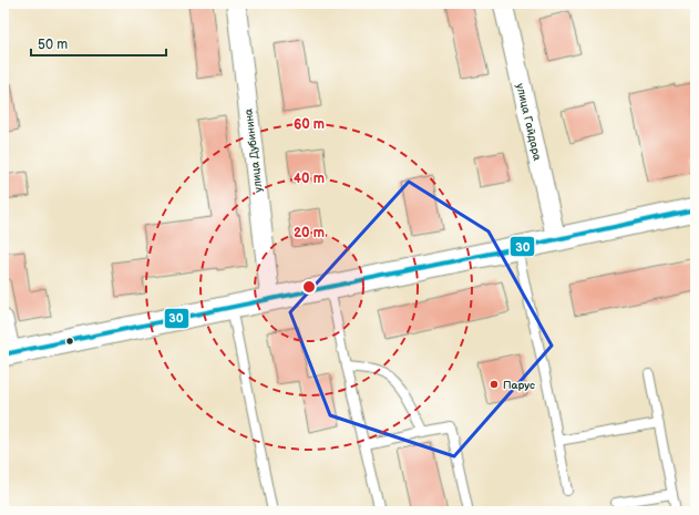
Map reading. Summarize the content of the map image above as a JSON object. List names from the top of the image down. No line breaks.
{"streets":{"street":["улица Гайдара","улица Дубинина"]},"places":["Парус"],"lines":["transit line 30"],"scale_bar":"50 m","rings":["60 m","40 m","20 m"]}
